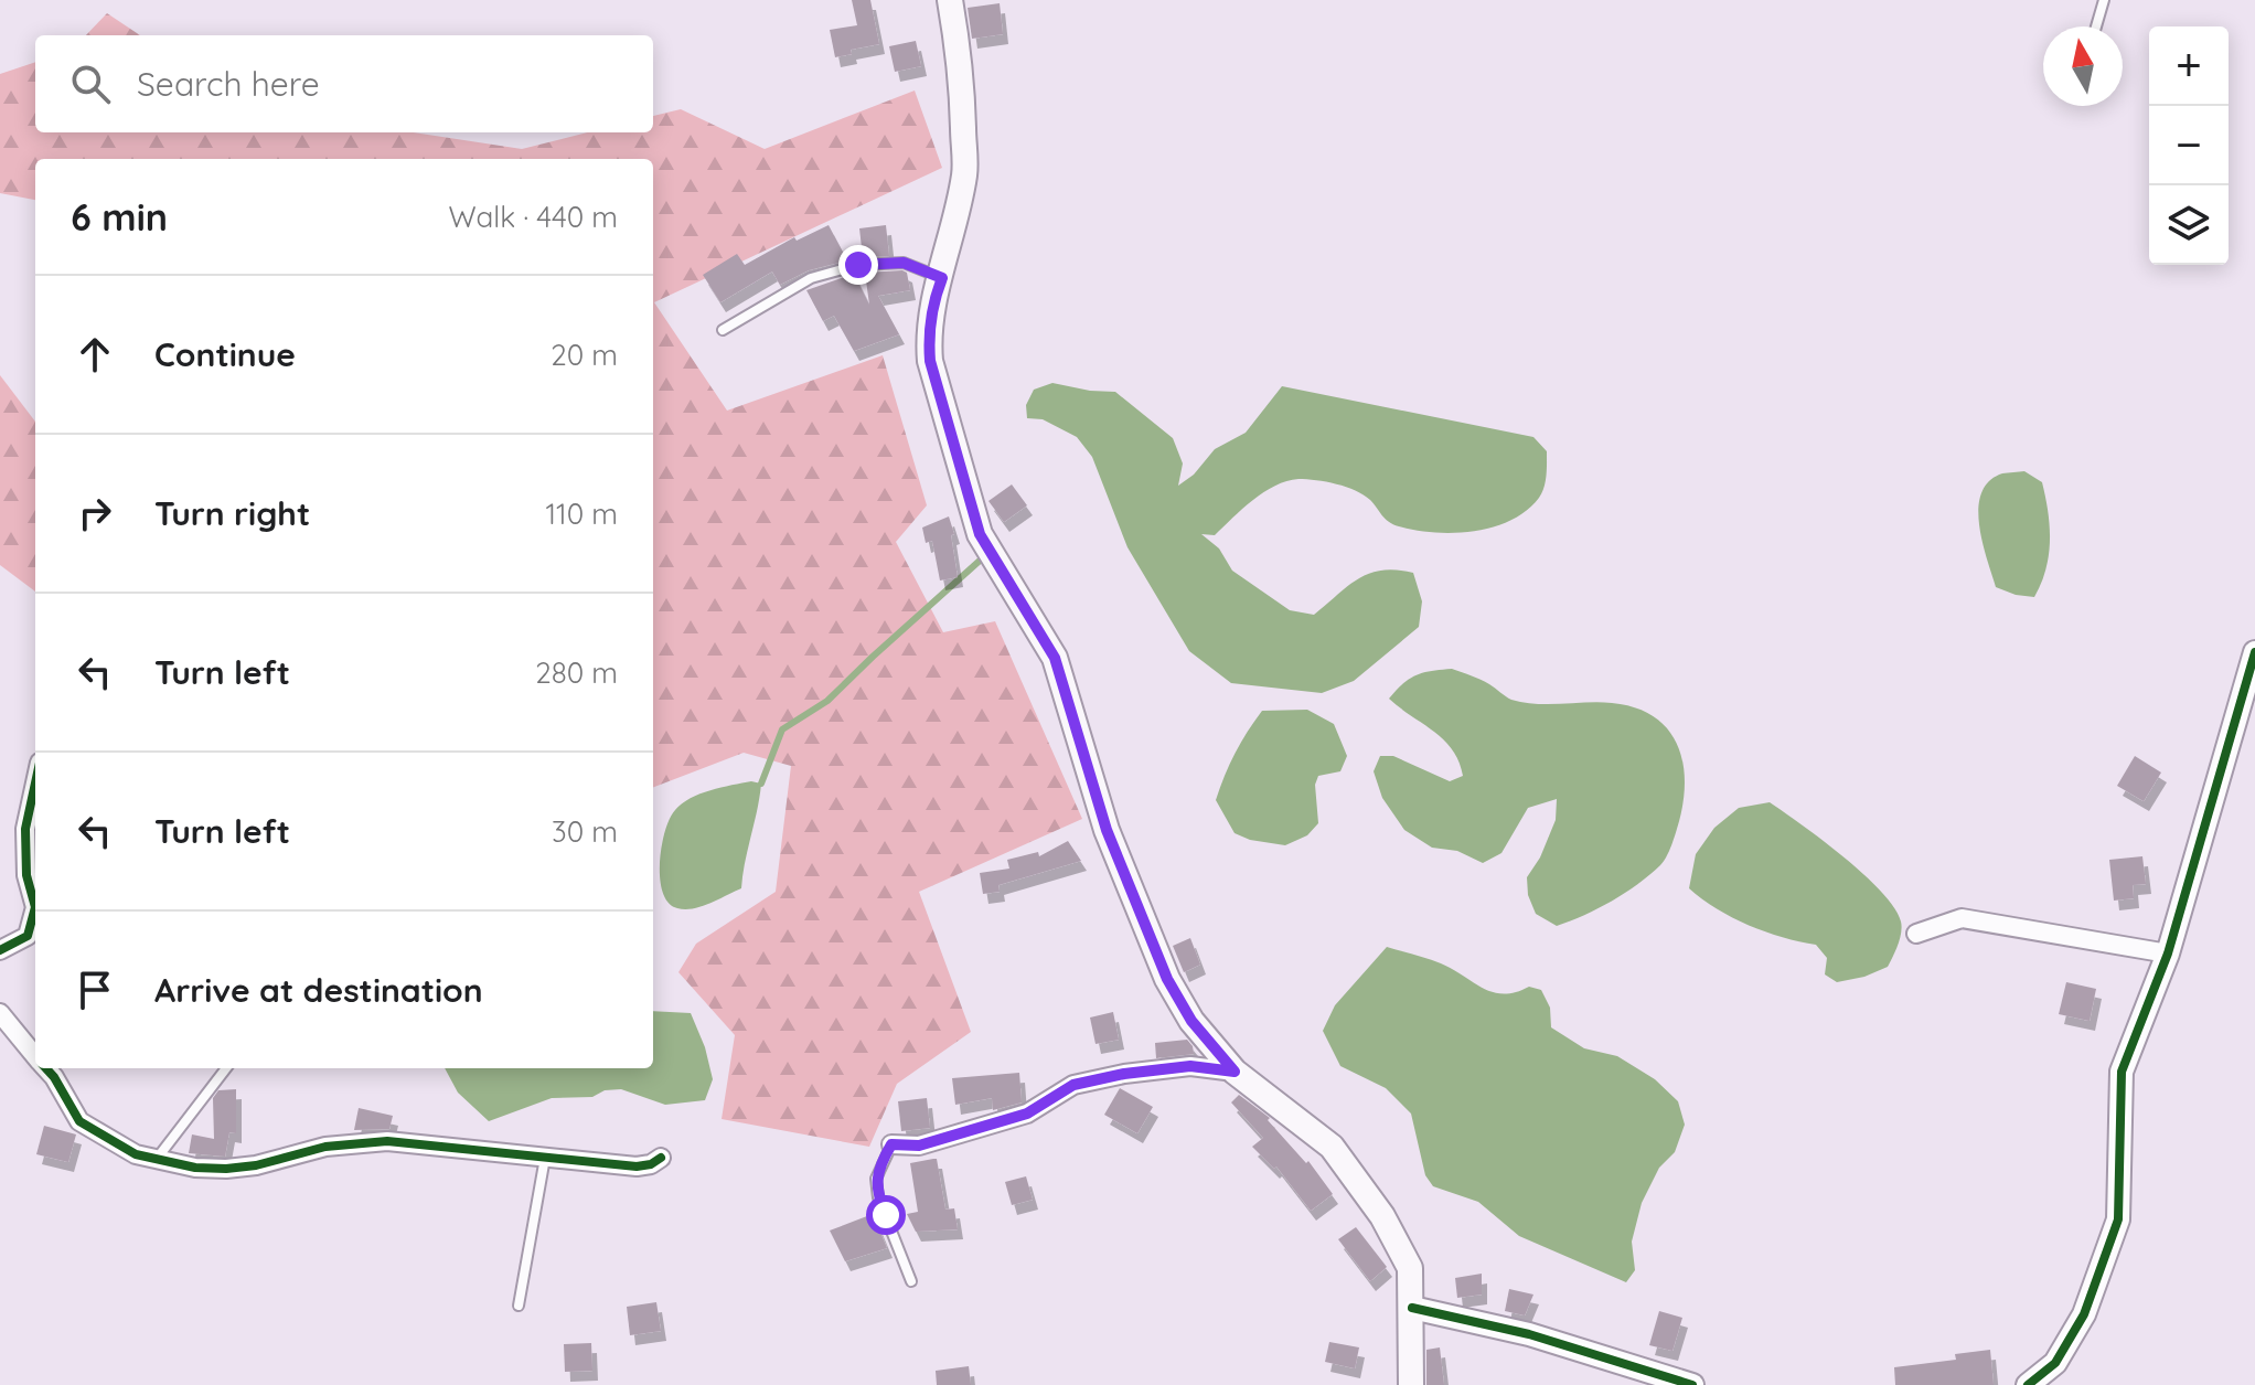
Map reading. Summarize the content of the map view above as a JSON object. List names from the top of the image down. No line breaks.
{"north":"top","page":{"map_buttons":["+","−"],"search":"Search here","heading":["6 min","Walk · 440 m"],"list":[["Continue","20 m"],["Turn right","110 m"],["Turn left","280 m"],["Turn left","30 m"],"Arrive at destination"]}}
